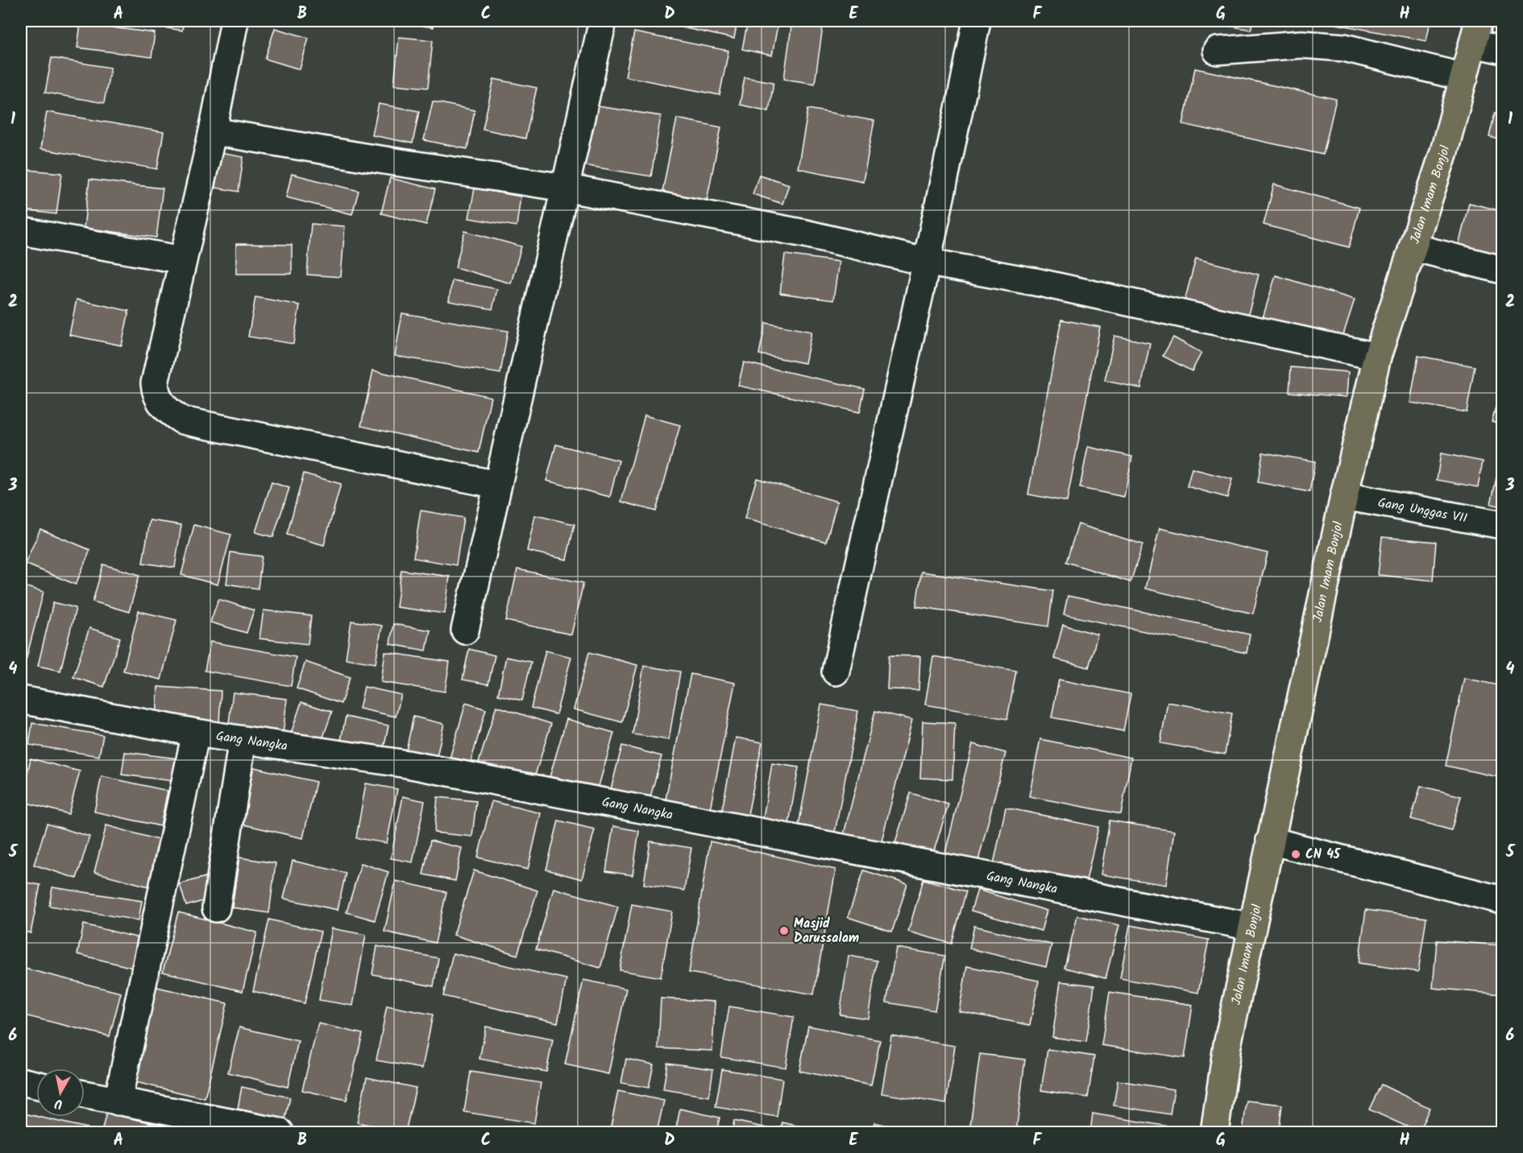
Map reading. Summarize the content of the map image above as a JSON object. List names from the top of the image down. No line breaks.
{"streets":{"main road":["Jalan Imam Bonjol"],"street":["Gang Unggas VII","Gang Nangka"]},"crossings":[["Jalan Imam Bonjol","Gang Unggas VII"],["Jalan Imam Bonjol","Gang Nangka"]],"places":["CN 45","Masjid Darussalam"],"north":"bottom","grid":{"columns":["A","B","C","D","E","F","G","H"],"rows":["1","2","3","4","5","6"]}}
